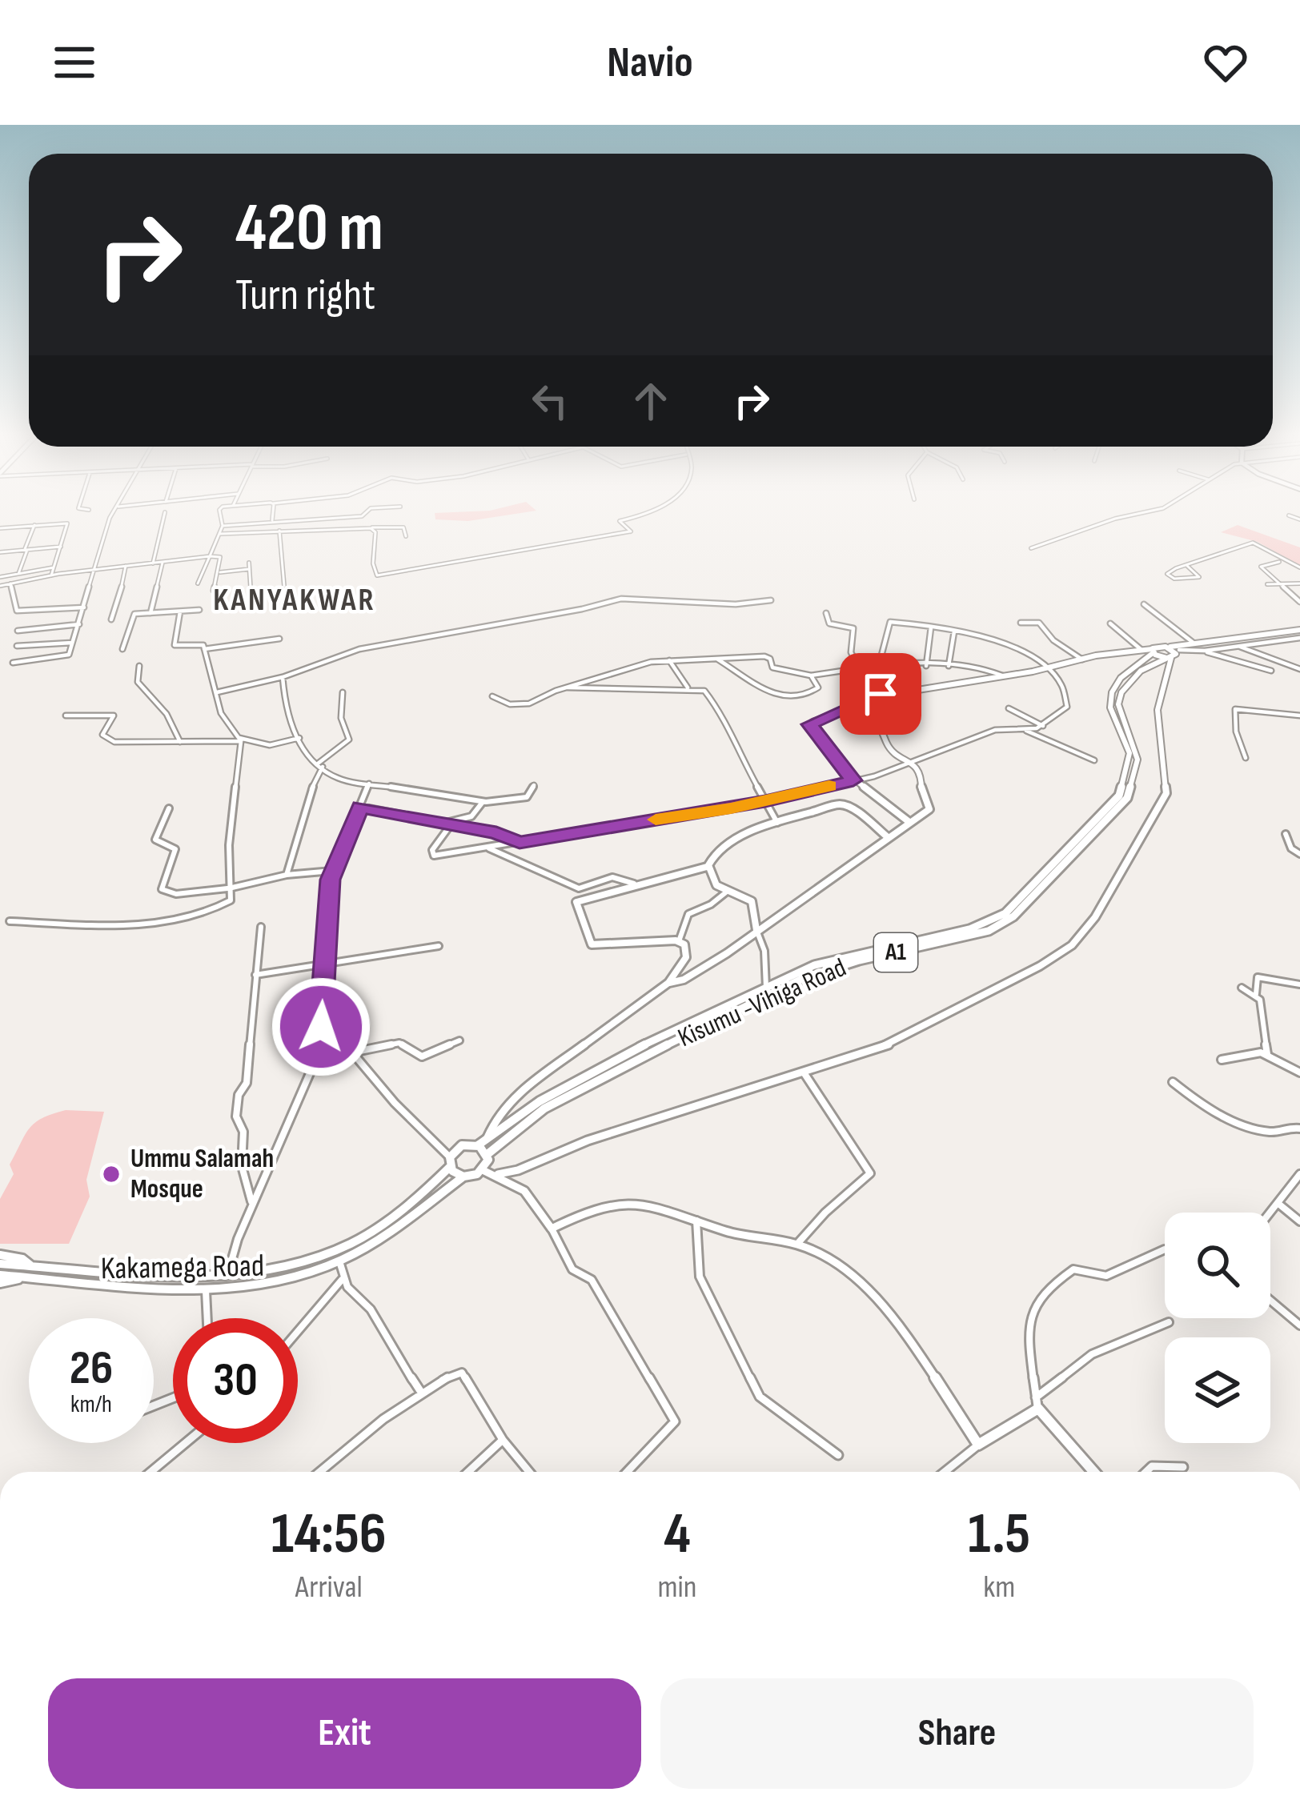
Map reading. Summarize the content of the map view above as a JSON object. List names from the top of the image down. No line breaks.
{"streets":{"highway":["A1","Kisumu -Vihiga Road","Kakamega Road"]},"crossings":[["A1","Kisumu -Vihiga Road"],["A1","Kakamega Road"],["Kisumu -Vihiga Road","Kakamega Road"]],"districts":["KANYAKWAR"],"places":["Ummu Salamah Mosque"],"page":{"header":"Navio","turn":["420 m","Turn right"],"speed":"26 km/h","limit":"30","eta":["14:56","Arrival","4","min","1.5","km"],"buttons":["Exit","Share"]}}
